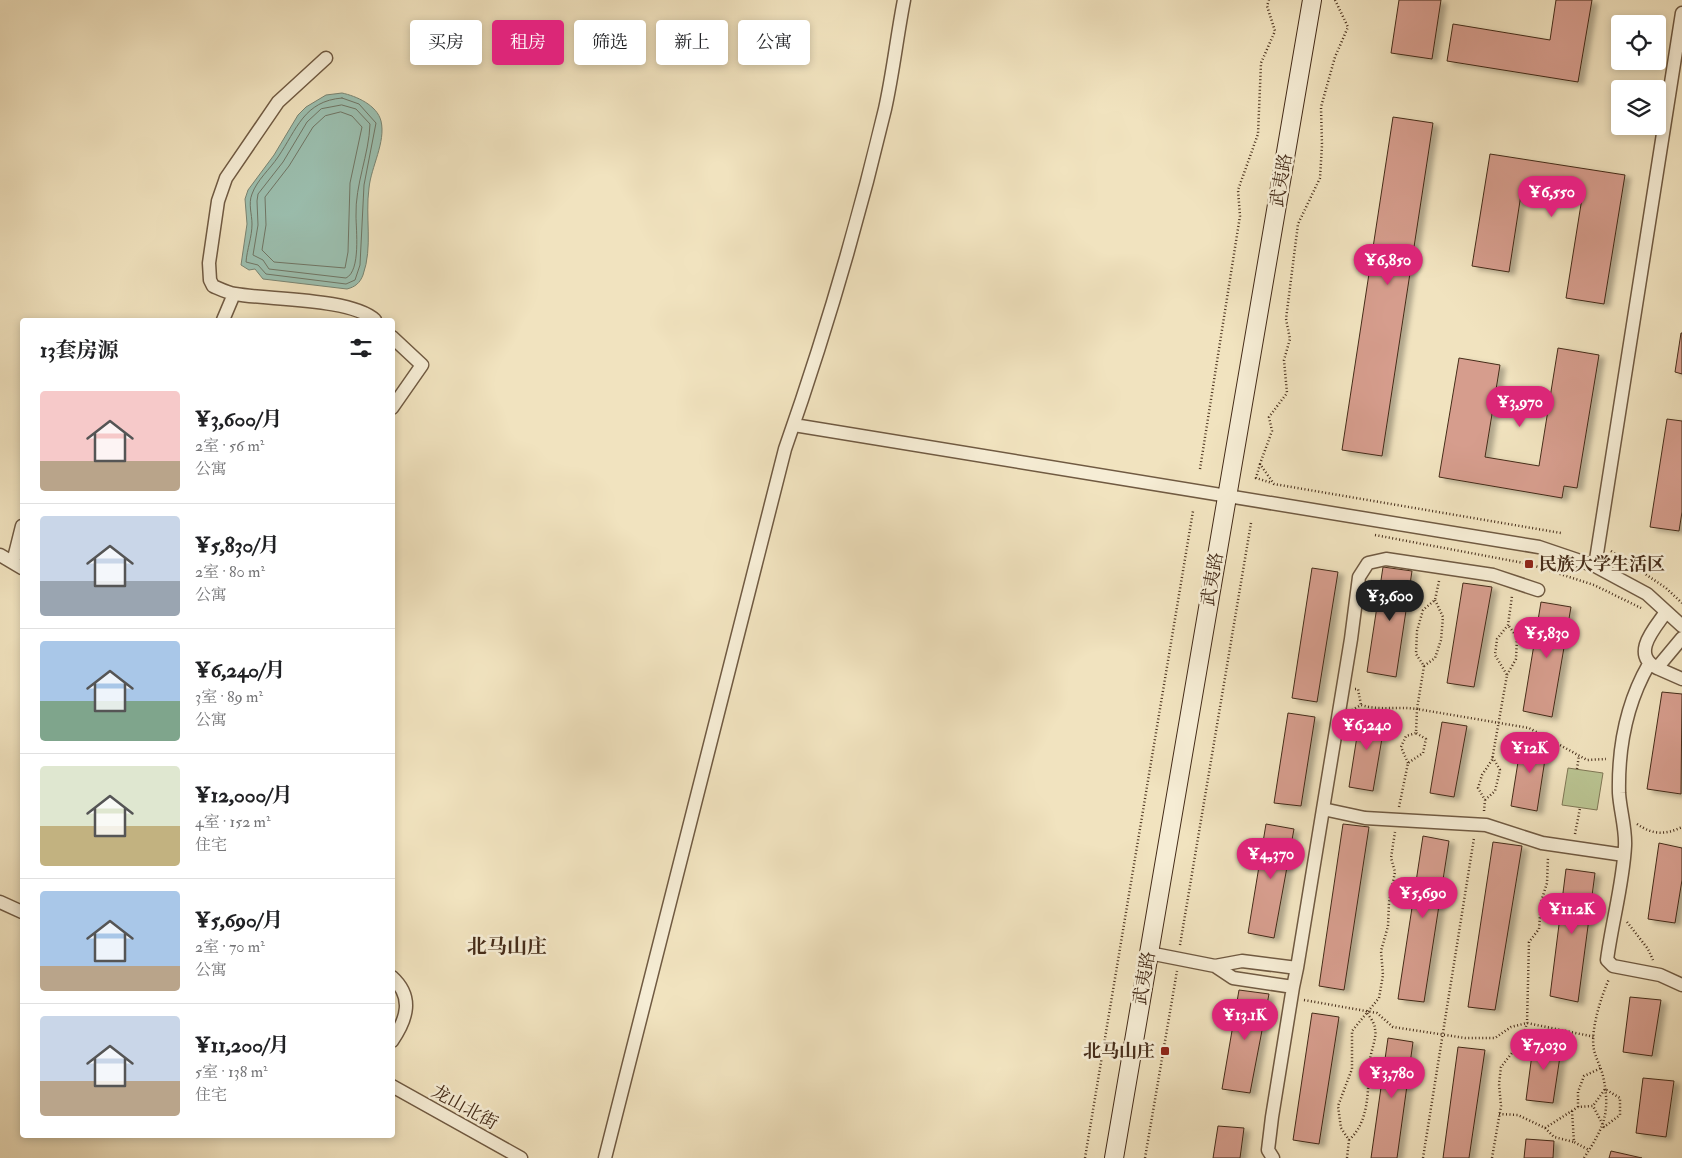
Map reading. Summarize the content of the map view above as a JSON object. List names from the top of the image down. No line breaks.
{"streets":{"main road":["武夷路"],"street":["龙山北街"]},"districts":["北马山庄"],"places":{"transit":["民族大学生活区","北马山庄"]},"page":{"chip":["买房","租房","筛选","新上","公寓"],"price":["¥6,550","¥6,850","¥3,970","¥3,600","¥5,830","¥6,240","¥12K","¥4,370","¥5,690","¥11.2K","¥13.1K","¥7,030","¥3,780"],"heading":"13套房源","list":[{"name":"¥3,600/月","note":"2室 · 56 m² · 公寓"},{"name":"¥5,830/月","note":"2室 · 80 m² · 公寓"},{"name":"¥6,240/月","note":"3室 · 89 m² · 公寓"},{"name":"¥12,000/月","note":"4室 · 152 m² · 住宅"},{"name":"¥5,690/月","note":"2室 · 70 m² · 公寓"},{"name":"¥11,200/月","note":"5室 · 138 m² · 住宅"}]}}
